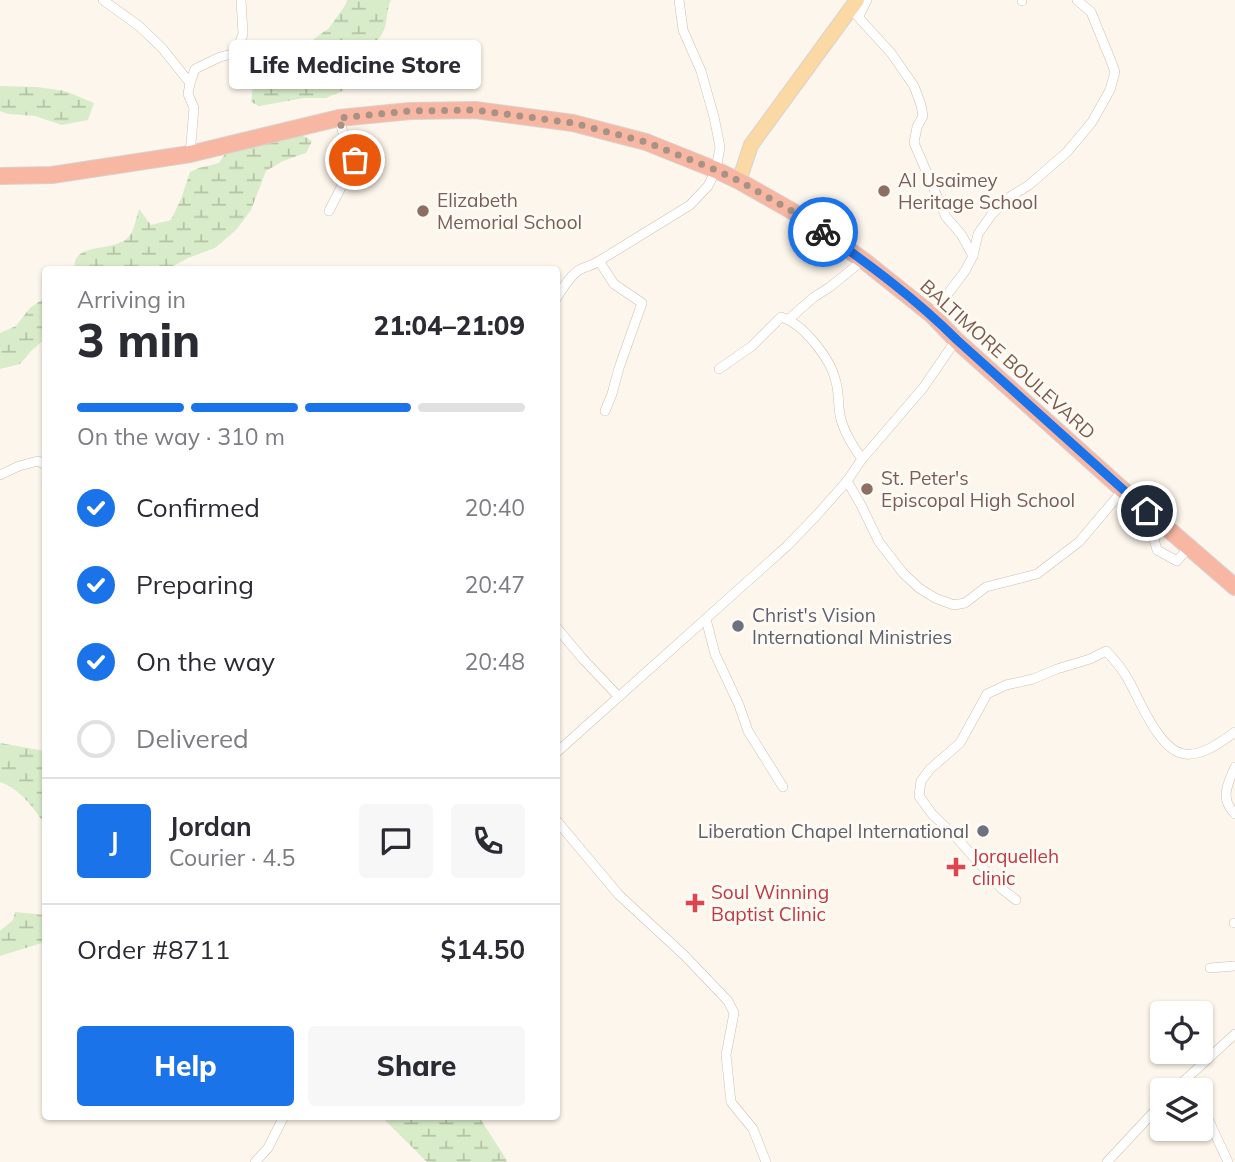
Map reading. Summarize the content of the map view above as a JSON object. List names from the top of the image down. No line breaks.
{"streets":{"highway":["BALTIMORE BOULEVARD"]},"places":{"other":["Life Medicine Store","Al Usaimey Heritage School","Elizabeth Memorial School","St. Peter's Episcopal High School","Christ's Vision International Ministries","Liberation Chapel International"],"health":["Jorquelleh clinic","Soul Winning Baptist Clinic"]},"page":{"bubble":"Life Medicine Store","heading":["3 min","Arriving in","21:04–21:09"],"panel":["Jordan","Courier · 4.5","Order #8711","$14.50"],"bar":"On the way · 310 m","list":[["Confirmed","20:40"],["Preparing","20:47"],["On the way","20:48"],"Delivered"],"round":"J","buttons":["Help","Share"]}}
